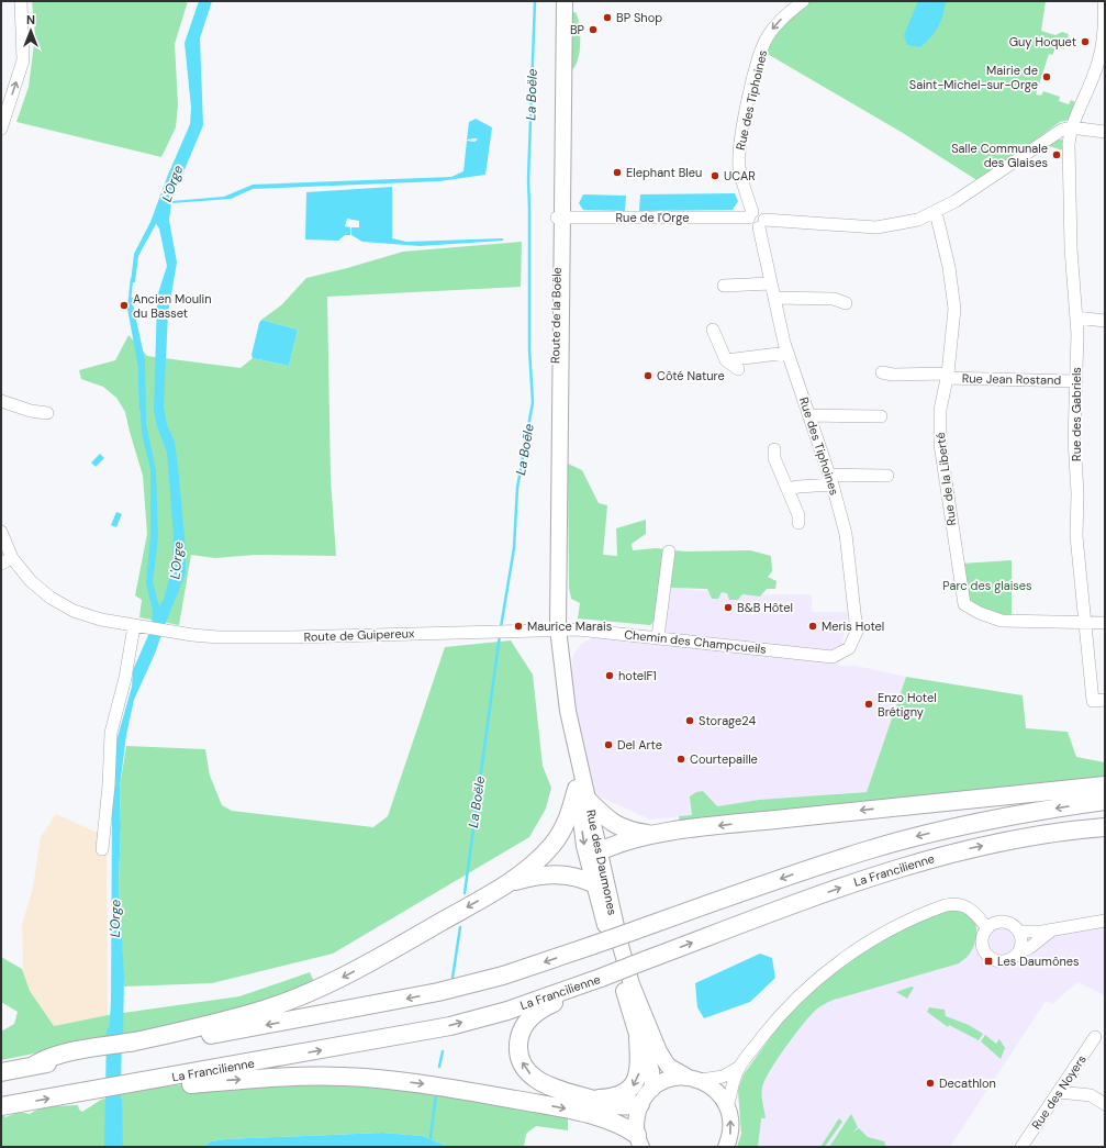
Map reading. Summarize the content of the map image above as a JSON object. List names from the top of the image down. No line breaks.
{"streets":{"highway":["La Francilienne"],"main road":["Route de la Boële","Rue des Daumones"],"street":["Rue des Tiphoines","Rue de l'Orge","Rue Jean Rostand","Rue des Gabriels","Rue de la Liberté","Route de Guipereux","Chemin des Champcueils","Rue des Noyers"]},"crossings":[["Rue des Tiphoines","Rue de l'Orge"],["Rue des Tiphoines","Chemin des Champcueils"],["Rue de l'Orge","Route de la Boële"],["Route de la Boële","Route de Guipereux"],["Route de la Boële","Chemin des Champcueils"],["Route de la Boële","Rue des Daumones"],["Rue Jean Rostand","Rue des Gabriels"],["Rue Jean Rostand","Rue de la Liberté"],["Rue des Gabriels","Rue de la Liberté"],["Route de Guipereux","Chemin des Champcueils"],["Route de Guipereux","Rue des Daumones"],["Chemin des Champcueils","Rue des Daumones"]],"water":["La Boële","L'Orge"],"parks":["Parc des glaises"],"places":{"other":["BP Shop","BP","Guy Hoquet","Mairie de Saint-Michel-sur-Orge","Salle Communale des Glaises","Elephant Bleu","UCAR","Ancien Moulin du Basset","Côté Nature","B&B Hôtel","Maurice Marais","Meris Hotel","hotelF1","Enzo Hotel Brétigny","Storage24","Del Arte","Courtepaille","Decathlon"],"transit":["Les Daumônes"]},"north":"top"}
